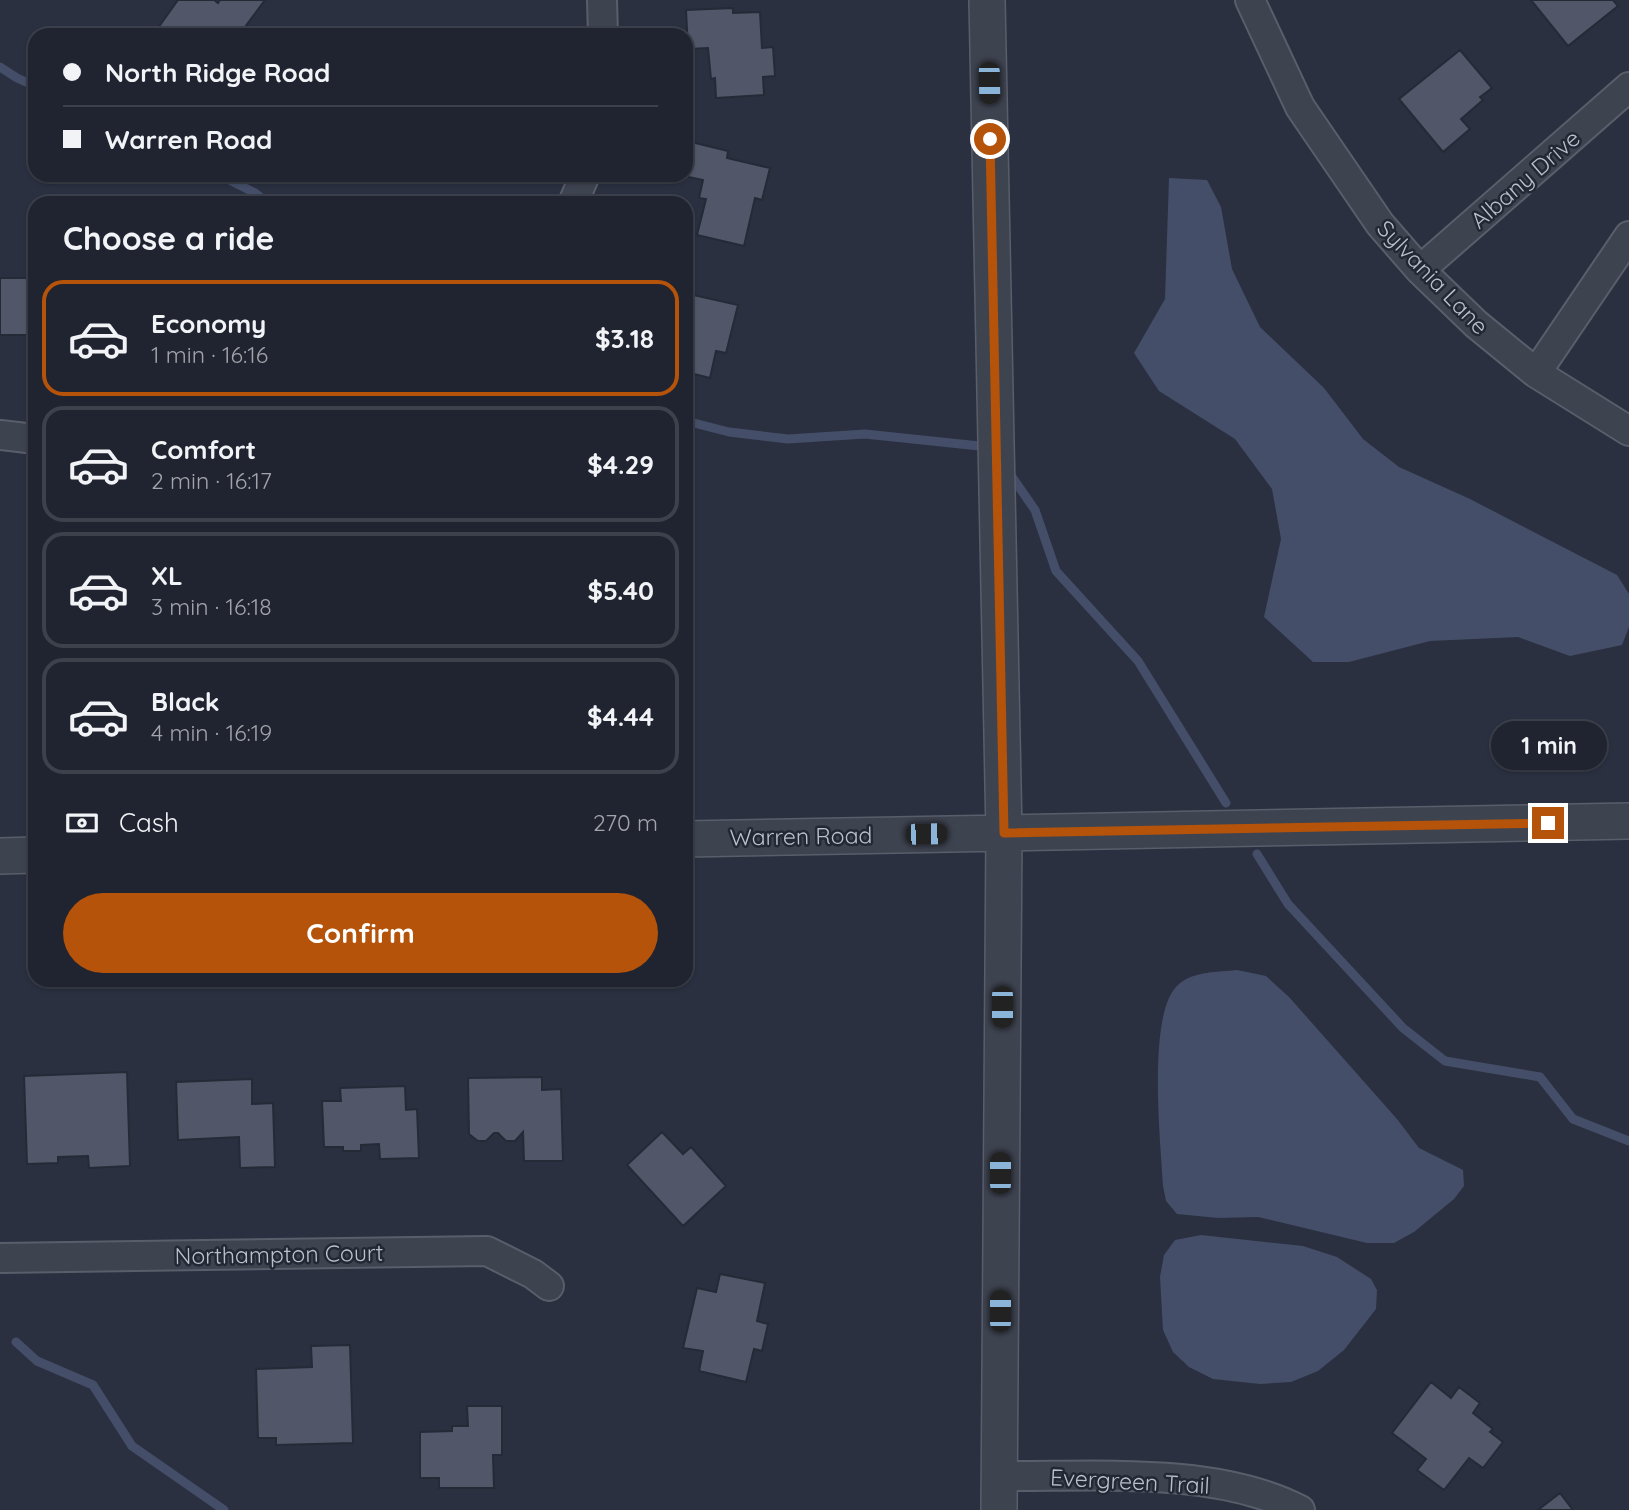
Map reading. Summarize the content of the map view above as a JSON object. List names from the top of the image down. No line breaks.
{"streets":{"street":["Albany Drive","Sylvania Lane","Warren Road","Northampton Court","Evergreen Trail"]},"crossings":[["Albany Drive","Sylvania Lane"]],"page":{"banner":["North Ridge Road","Warren Road"],"heading":"Choose a ride","list":[{"name":"Economy","note":"1 min · 16:16","value":"$3.18"},{"name":"Comfort","note":"2 min · 16:17","value":"$4.29"},{"name":"XL","note":"3 min · 16:18","value":"$5.40"},{"name":"Black","note":"4 min · 16:19","value":"$4.44"}],"bubble":"1 min","pay":["Cash","270 m"],"buttons":"Confirm"}}
